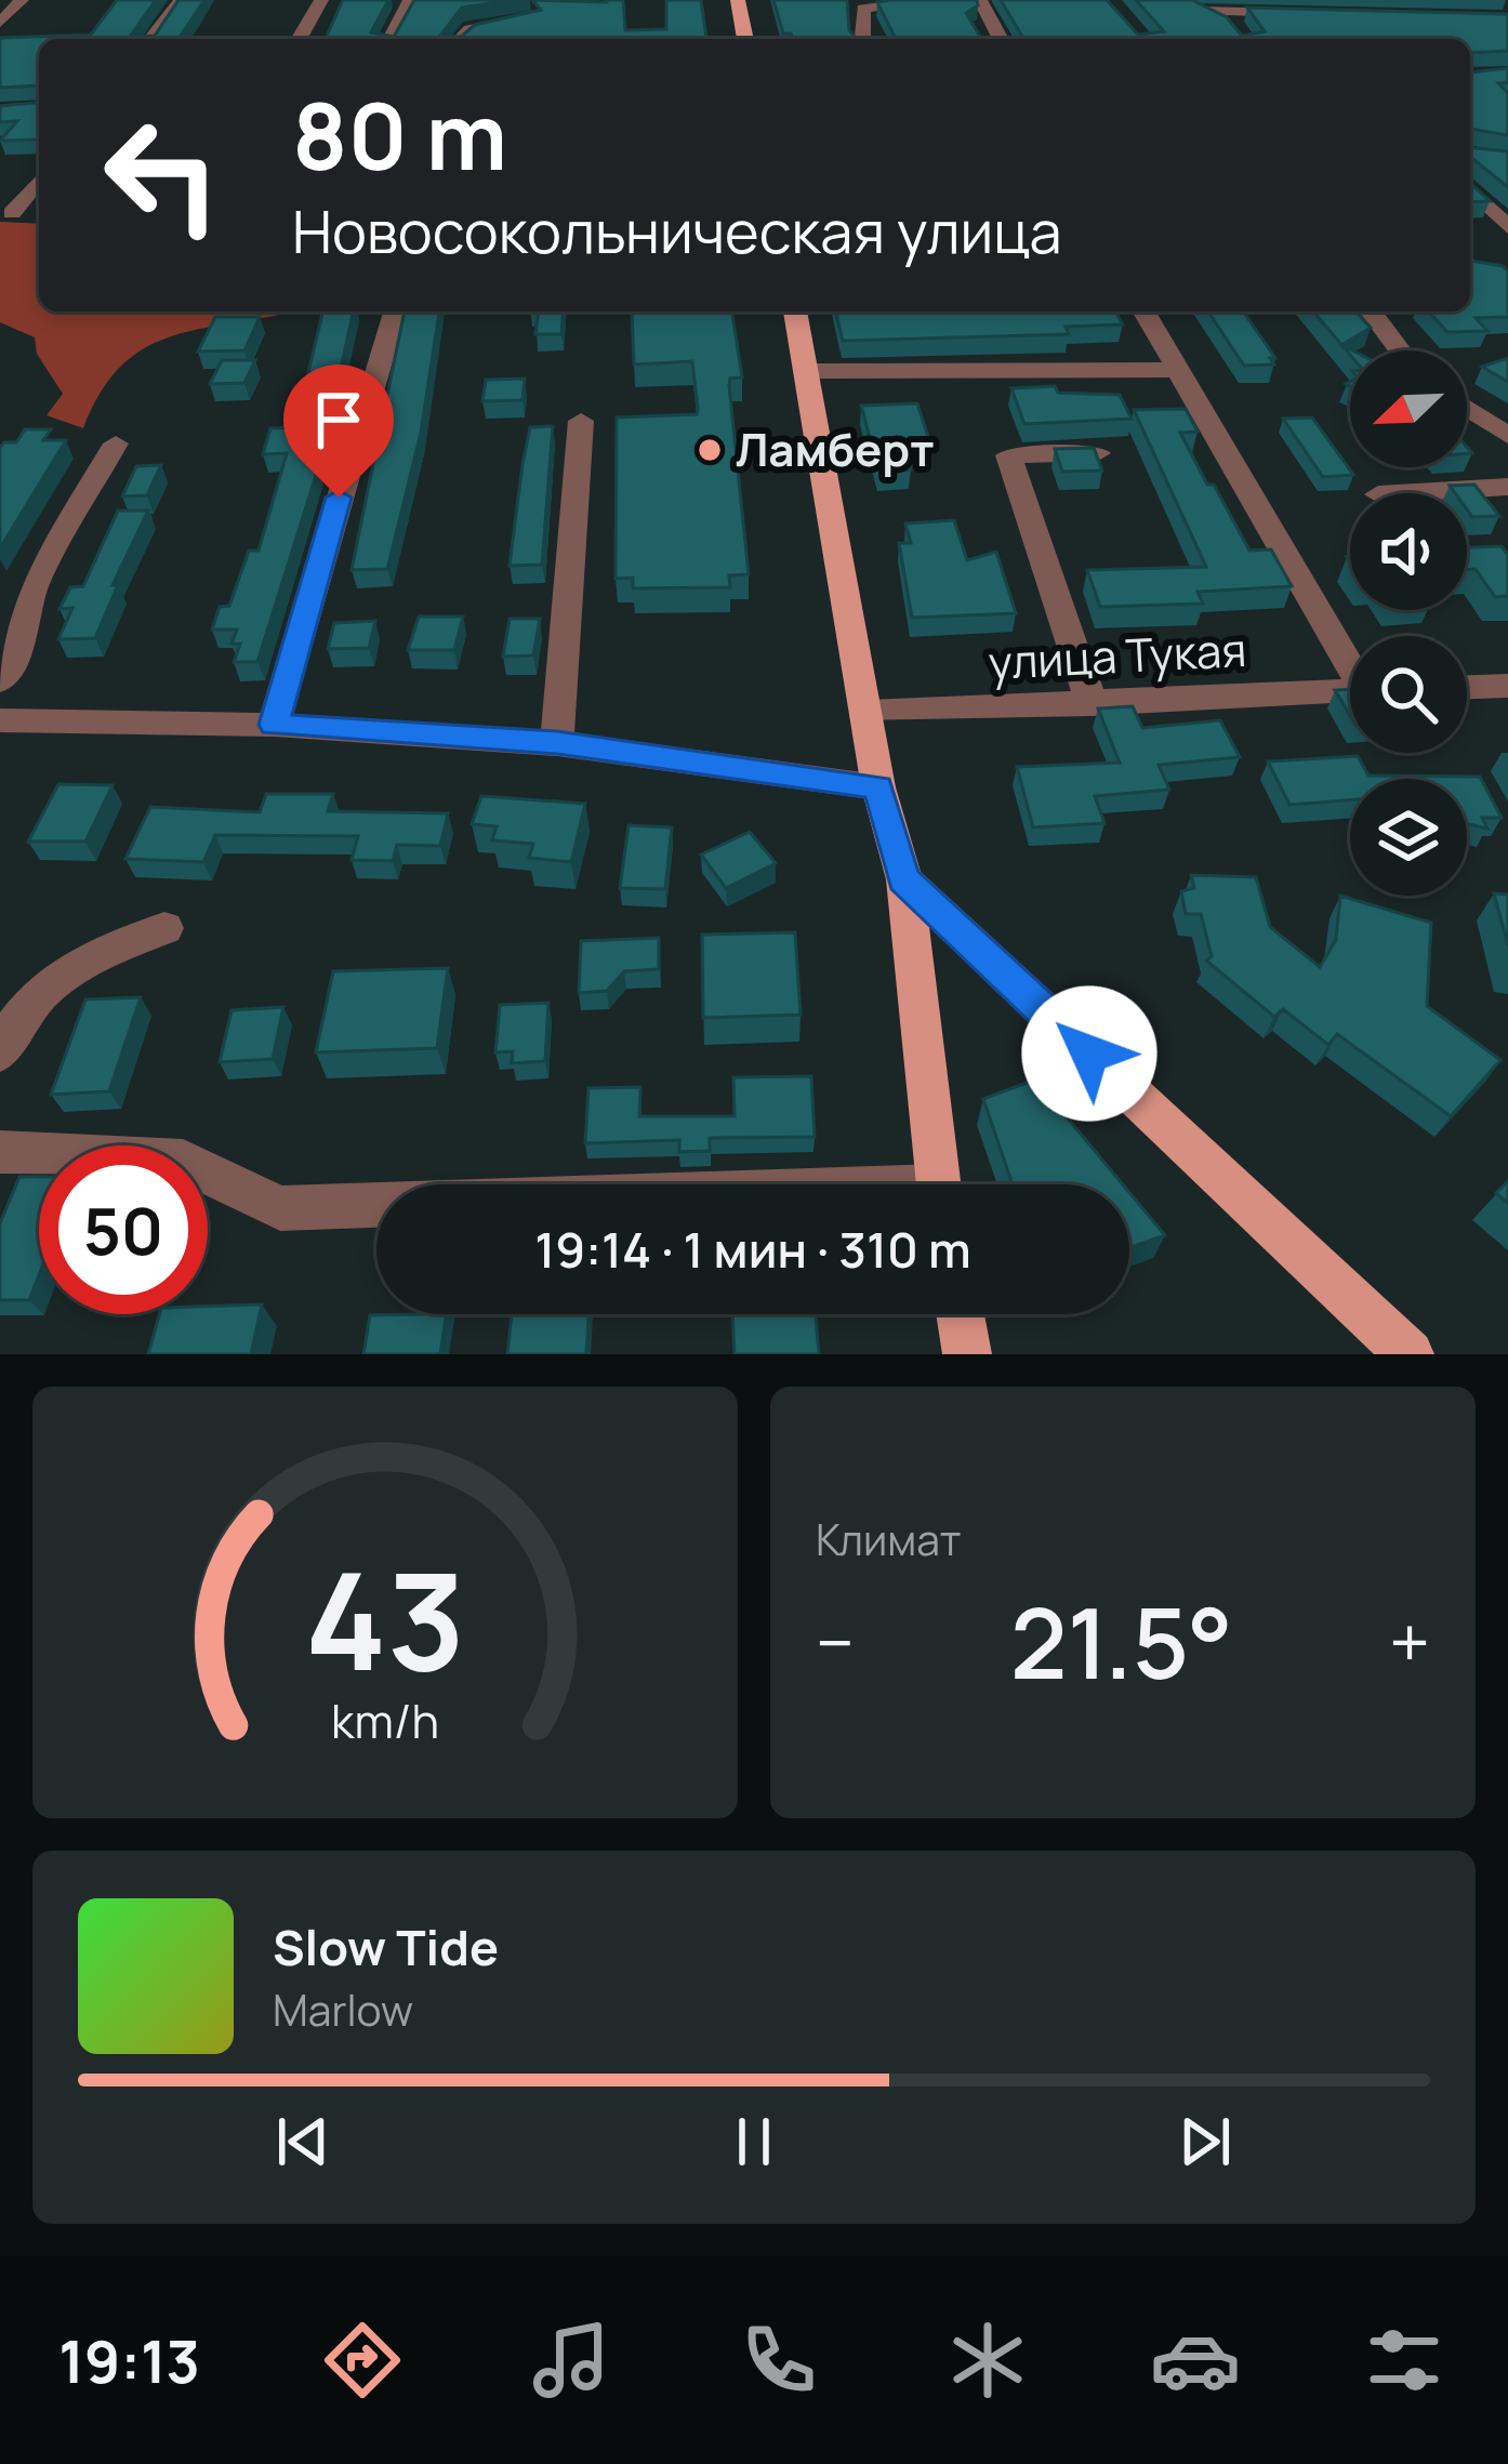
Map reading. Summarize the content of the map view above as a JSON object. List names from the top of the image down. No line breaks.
{"streets":{"street":["улица Тукая"]},"places":["Ламберт"],"north":"bottom left","page":{"turn":["80 m","Новосокольническая улица"],"limit":"50","trip":"19:14 · 1 мин · 310 m","tile":"Климат","heat":["−","21.5°","+"],"song":["Slow Tide","Marlow"],"tabs":"19:13","gauge":["43","km/h"]}}
